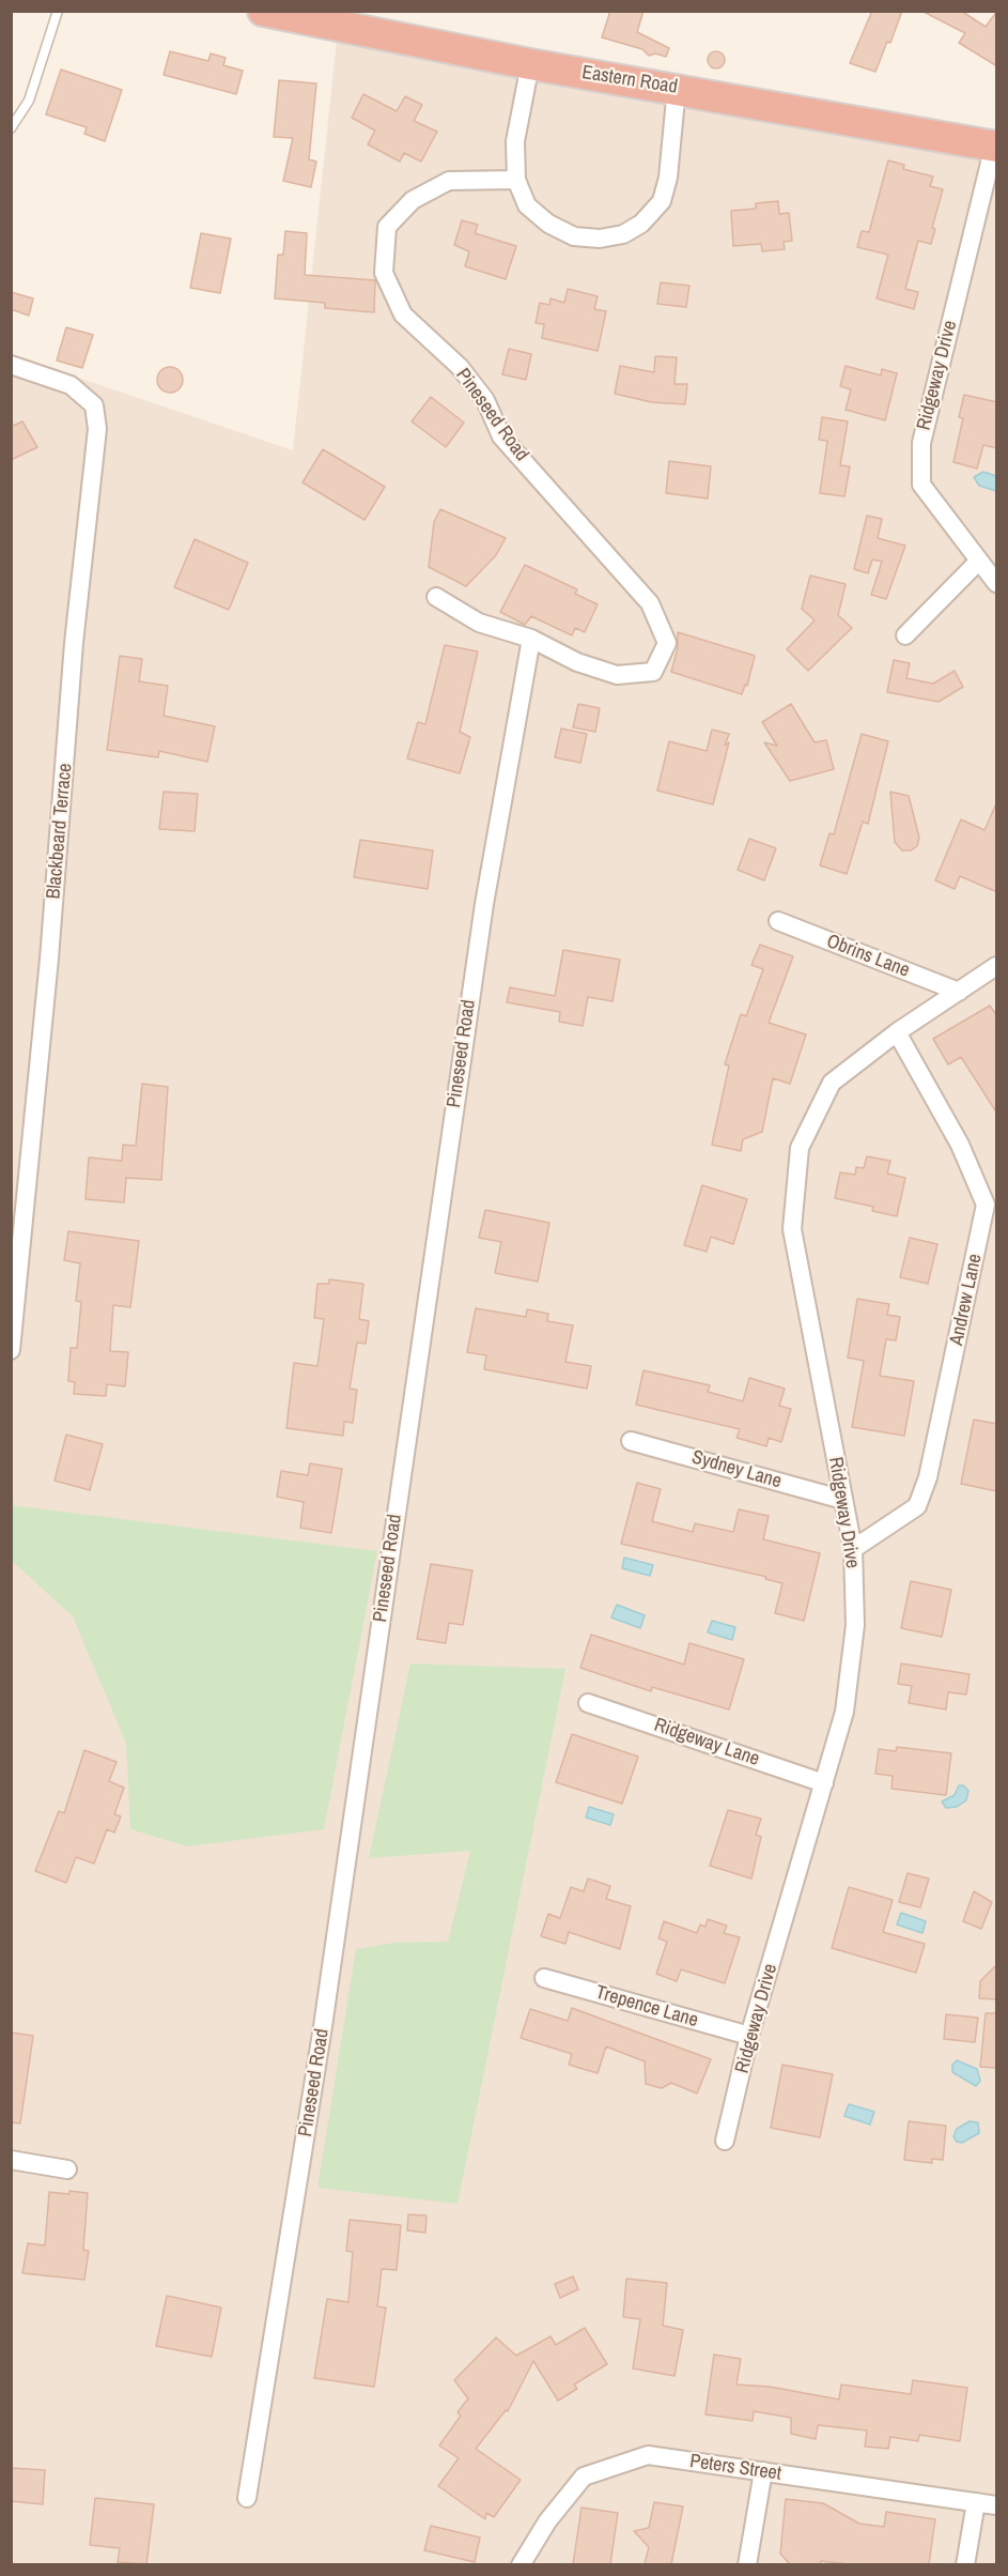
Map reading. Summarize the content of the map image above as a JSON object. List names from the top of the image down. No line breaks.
{"streets":{"highway":["Eastern Road"],"street":["Ridgeway Drive","Pineseed Road","Blackbeard Terrace","Obrins Lane","Andrew Lane","Sydney Lane","Ridgeway Lane","Trepence Lane","Peters Street"]},"crossings":[["Eastern Road","Ridgeway Drive"],["Eastern Road","Pineseed Road"],["Ridgeway Drive","Obrins Lane"],["Ridgeway Drive","Andrew Lane"],["Ridgeway Drive","Sydney Lane"],["Ridgeway Drive","Ridgeway Lane"],["Ridgeway Drive","Trepence Lane"]]}
